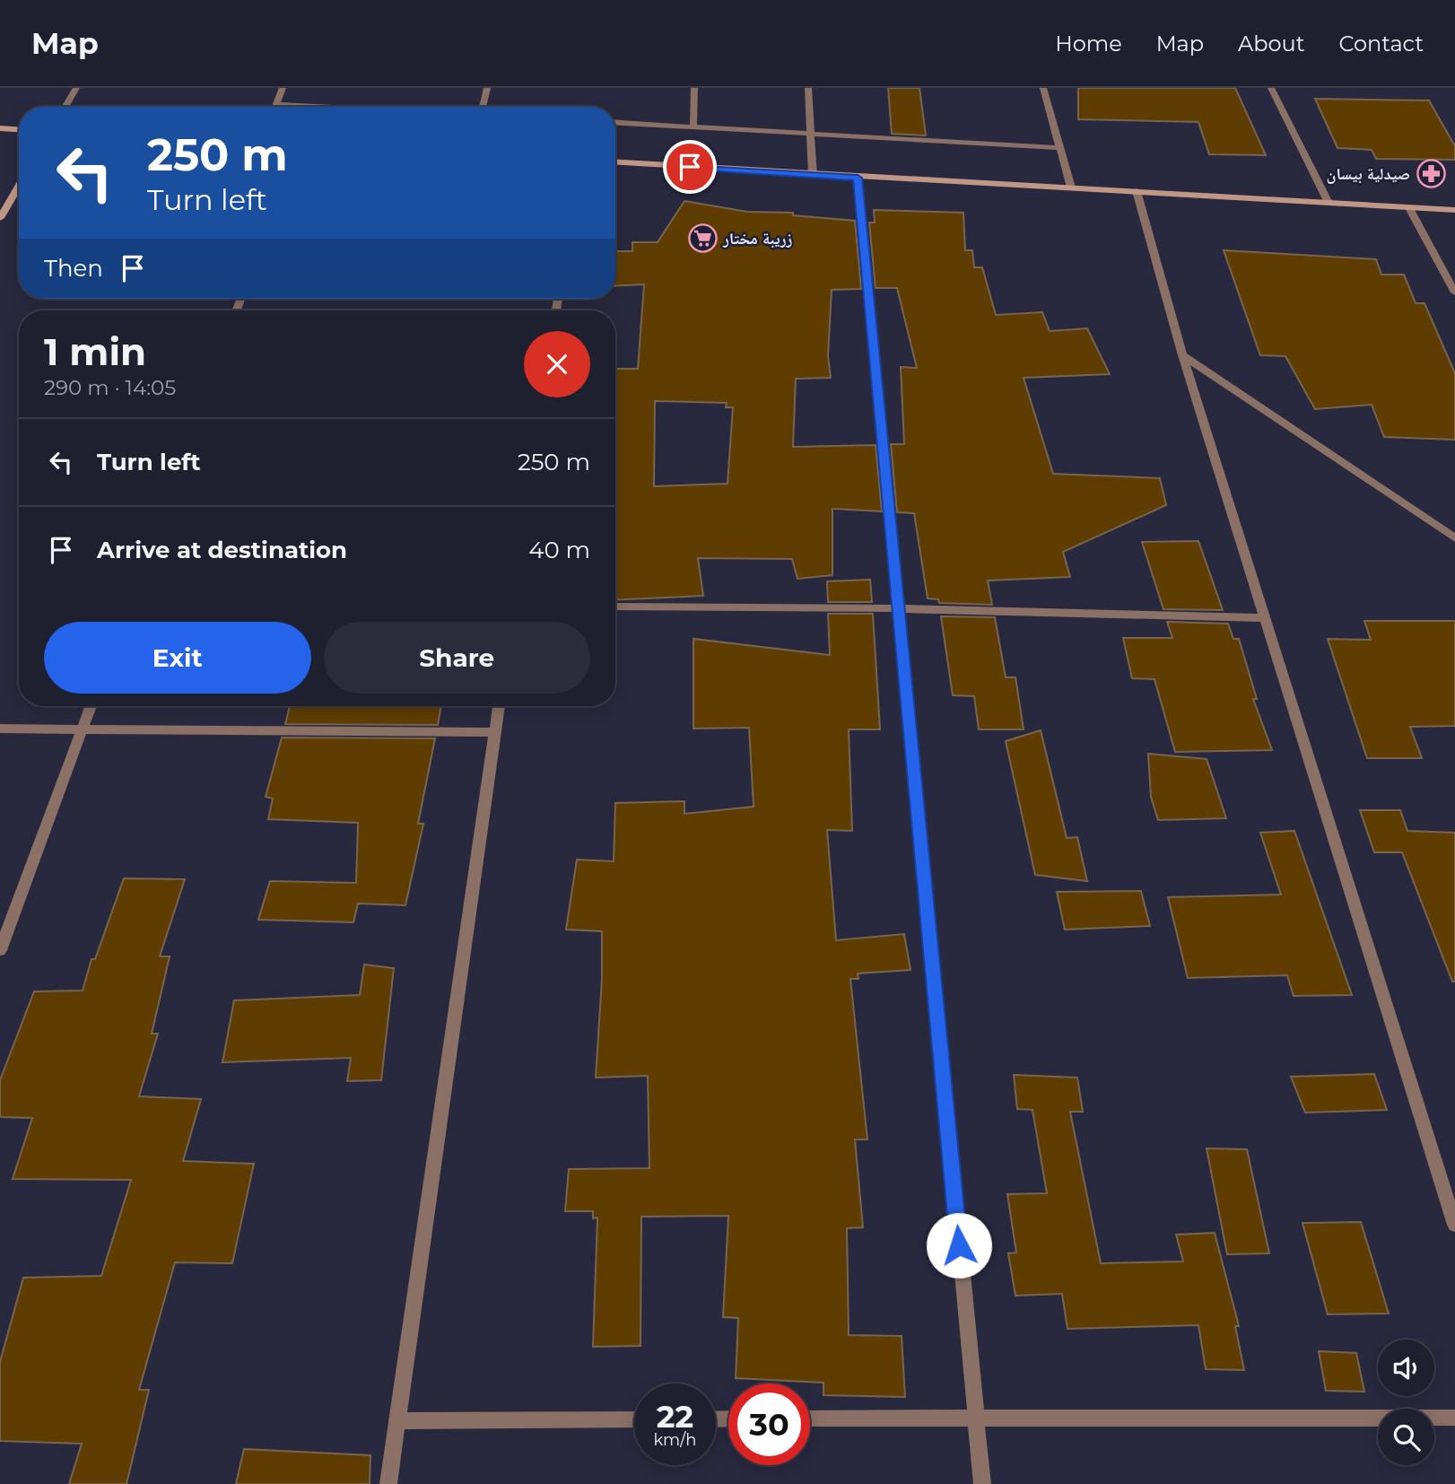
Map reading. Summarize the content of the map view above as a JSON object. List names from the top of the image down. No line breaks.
{"places":{"pharmacy":["صيدلية بيسان"],"supermarket":["زريبة مختار"]},"page":{"header":"Map","nav":["Home","Map","About","Contact"],"turn":["250 m","Turn left"],"then":"Then","heading":["1 min","290 m · 14:05"],"list":[{"name":"Turn left","value":"250 m"},{"name":"Arrive at destination","value":"40 m"}],"buttons":["Exit","Share"],"speed":"22 km/h","limit":"30"}}
